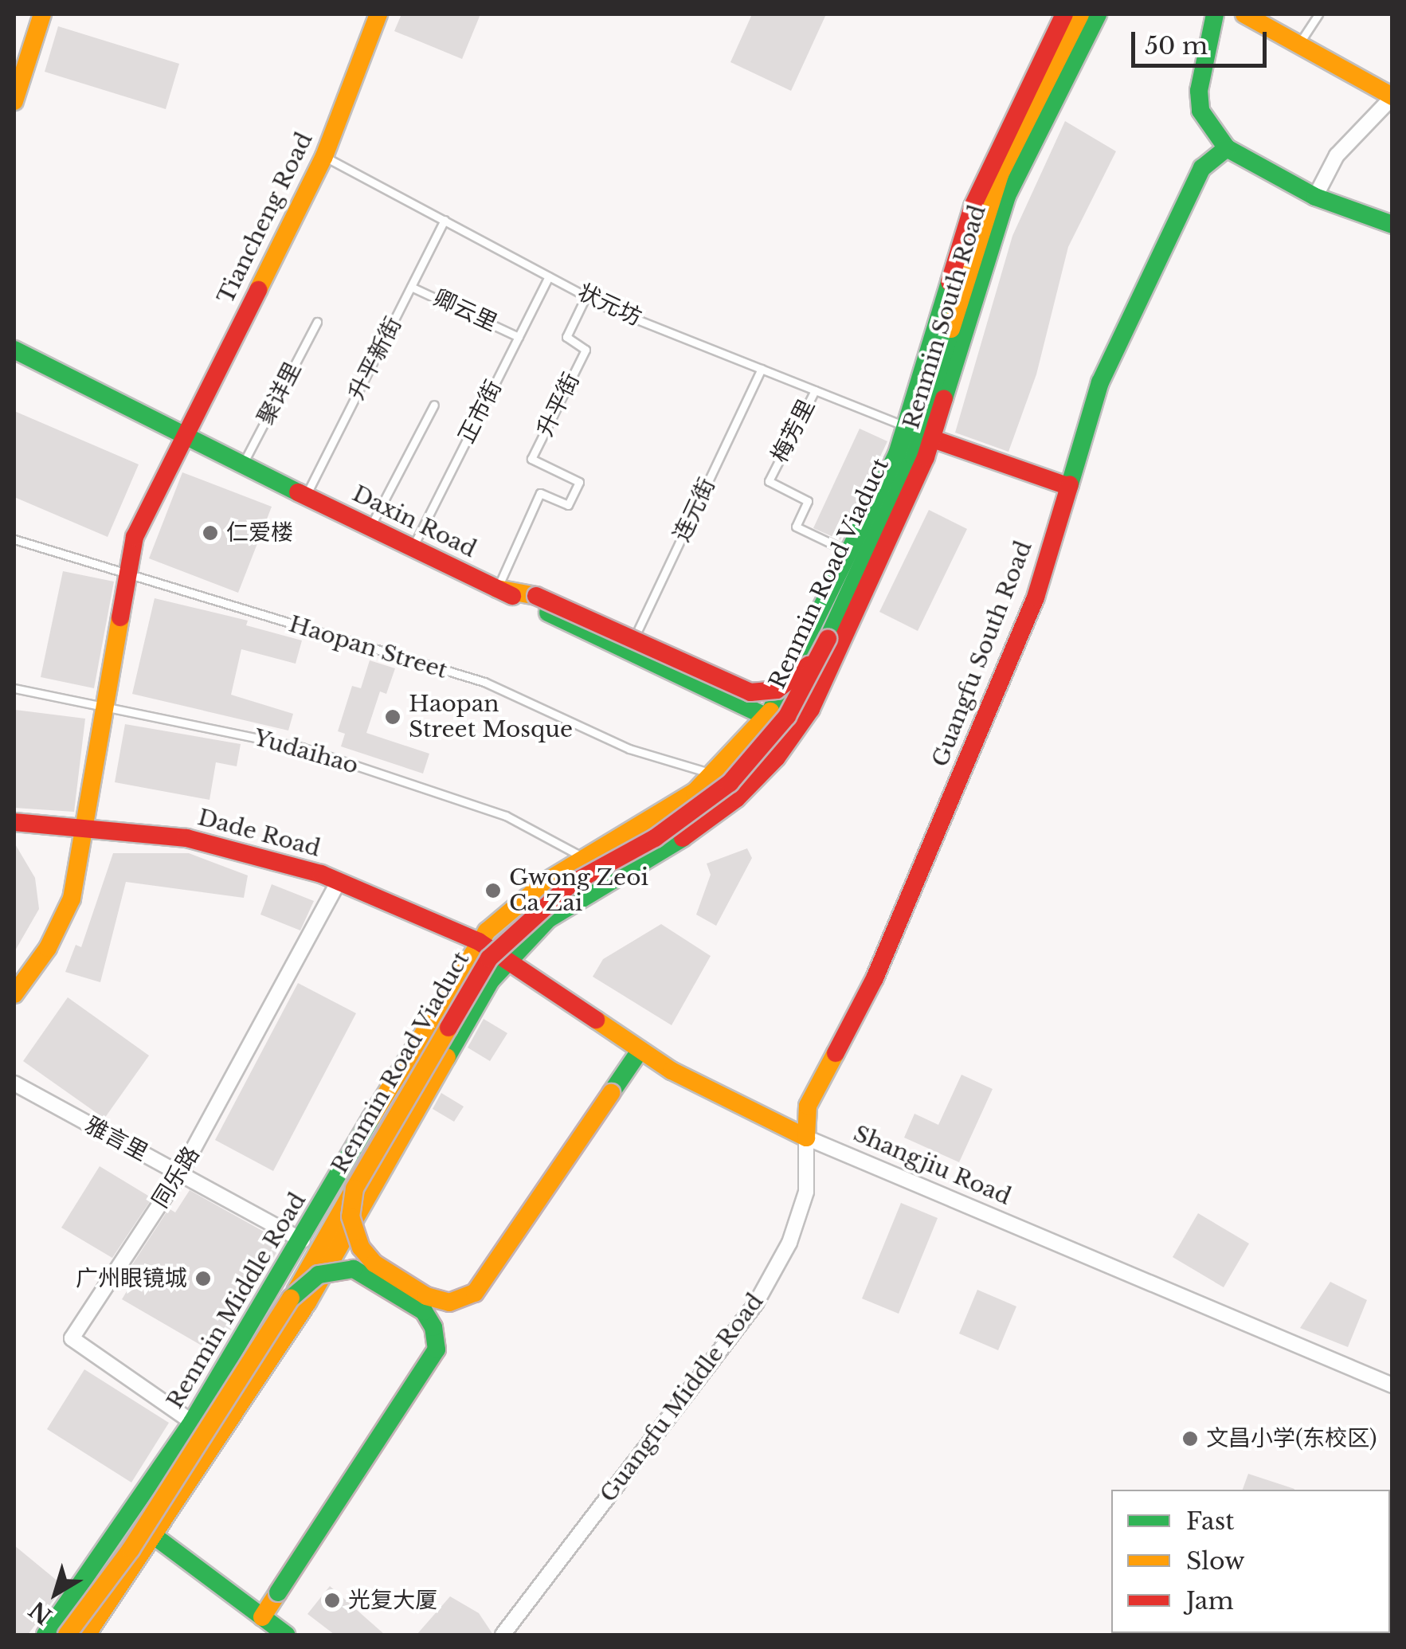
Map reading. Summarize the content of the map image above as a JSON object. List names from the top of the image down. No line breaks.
{"streets":{"main road":["Tiancheng Road","Renmin South Road","Daxin Road","Renmin Road Viaduct","Guangfu South Road","Dade Road","Shangjiu Road","Renmin Middle Road"],"street":["雅言里","同乐路","Guangfu Middle Road"],"lane":["状元坊","卿云里","升平新街","聚详里","升平街","正市街","梅芳里","连元街","Haopan Street","Yudaihao"]},"crossings":[["Tiancheng Road","状元坊"],["Tiancheng Road","Daxin Road"],["Tiancheng Road","Haopan Street"],["Tiancheng Road","Yudaihao"],["Tiancheng Road","Dade Road"],["状元坊","Renmin South Road"],["状元坊","升平新街"],["状元坊","升平街"],["状元坊","正市街"],["状元坊","梅芳里"],["状元坊","连元街"],["卿云里","升平新街"],["卿云里","正市街"],["Renmin South Road","梅芳里"],["Renmin South Road","Daxin Road"],["Renmin South Road","Haopan Street"],["Renmin South Road","Yudaihao"],["Renmin South Road","Dade Road"],["Renmin South Road","Shangjiu Road"],["Renmin South Road","Renmin Middle Road"],["升平新街","Daxin Road"],["聚详里","Daxin Road"],["升平街","Daxin Road"],["正市街","Daxin Road"],["连元街","Daxin Road"],["Guangfu South Road","Shangjiu Road"],["Guangfu South Road","Guangfu Middle Road"],["Dade Road","Shangjiu Road"],["Dade Road","同乐路"],["Dade Road","Renmin Middle Road"],["雅言里","同乐路"],["雅言里","Renmin Middle Road"],["Shangjiu Road","Renmin Middle Road"],["Shangjiu Road","Guangfu Middle Road"],["同乐路","Renmin Middle Road"]],"places":["仁爱楼","Haopan Street Mosque","Gwong Zeoi Ca Zai","广州眼镜城","文昌小学(东校区)","光复大厦"],"legend":["Fast","Slow","Jam"],"scale_bar":"50 m","north":"bottom left"}
